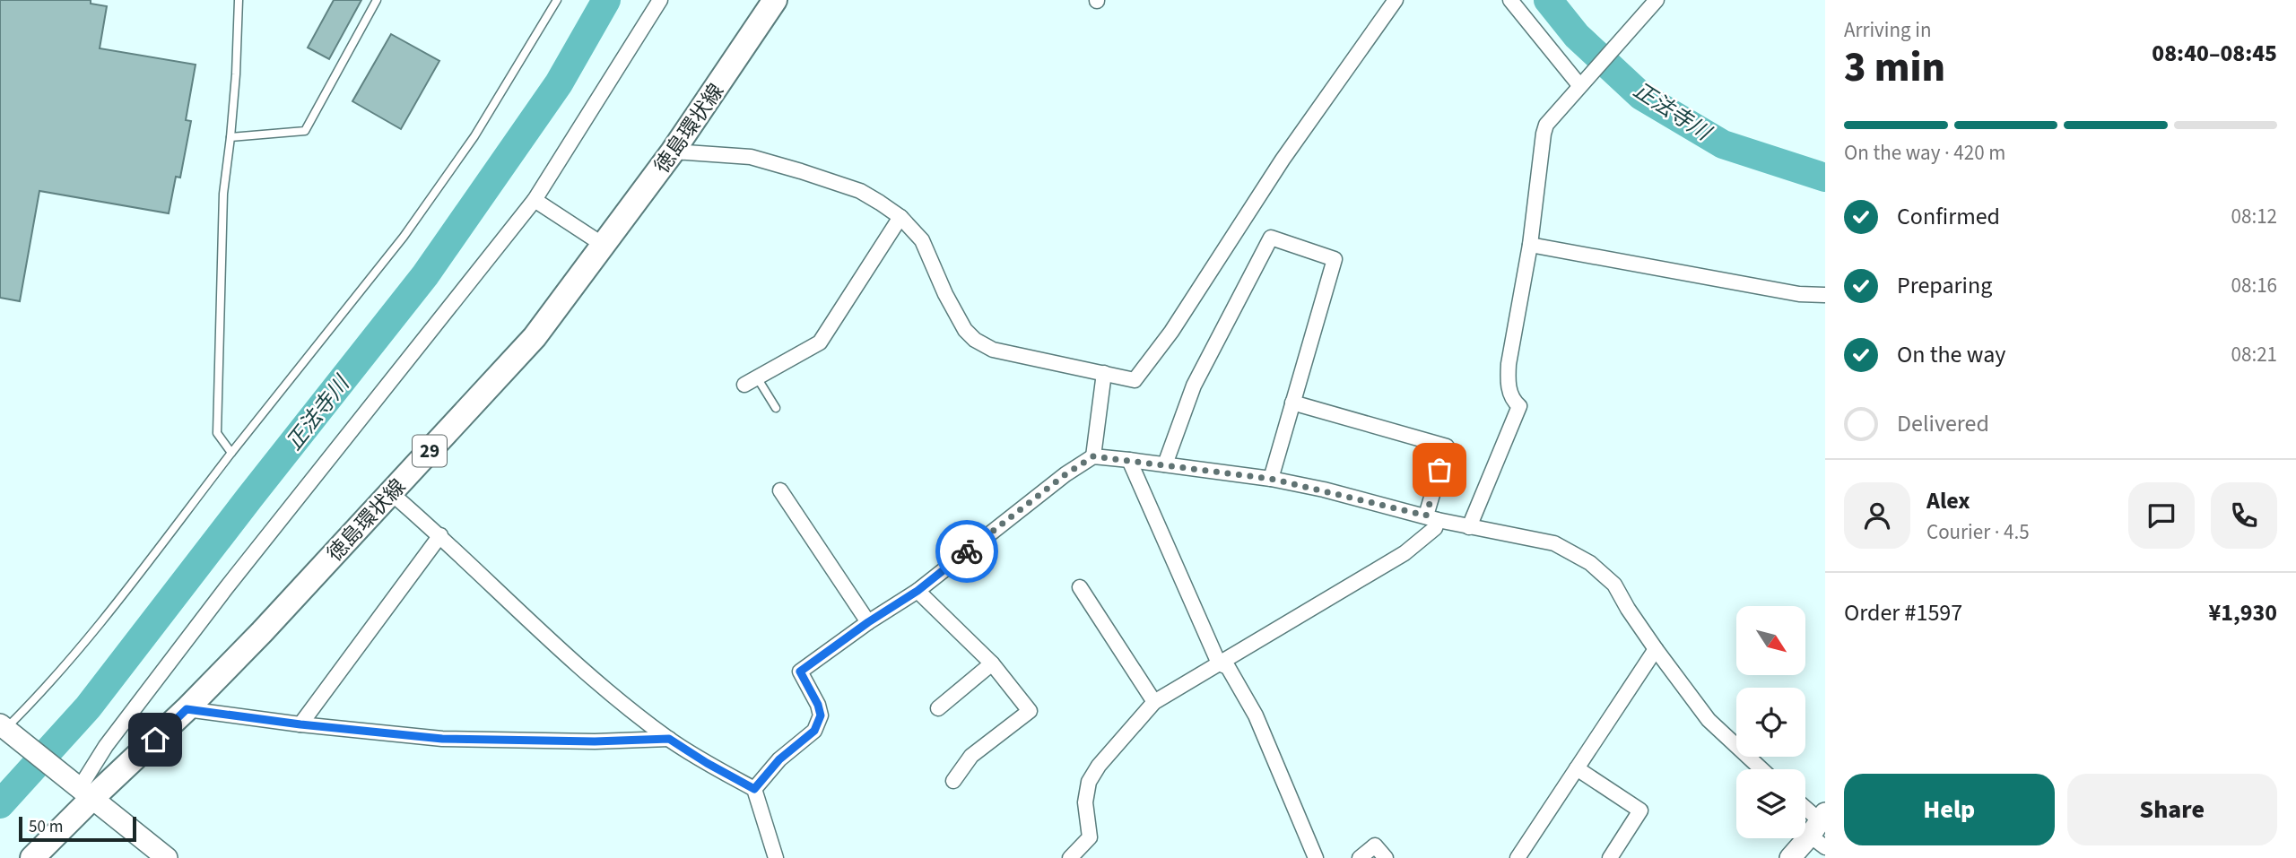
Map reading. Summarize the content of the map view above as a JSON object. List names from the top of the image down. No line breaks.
{"streets":{"main road":["徳島環状線","29"]},"water":["正法寺川"],"scale_bar":"50 m","north":"bottom right","page":{"heading":["3 min","Arriving in","08:40–08:45"],"panel":["Alex","Courier · 4.5","Order #1597","¥1,930"],"bar":"On the way · 420 m","list":[["Confirmed","08:12"],["Preparing","08:16"],["On the way","08:21"],"Delivered"],"buttons":["Help","Share"],"scale":"50 m"}}
